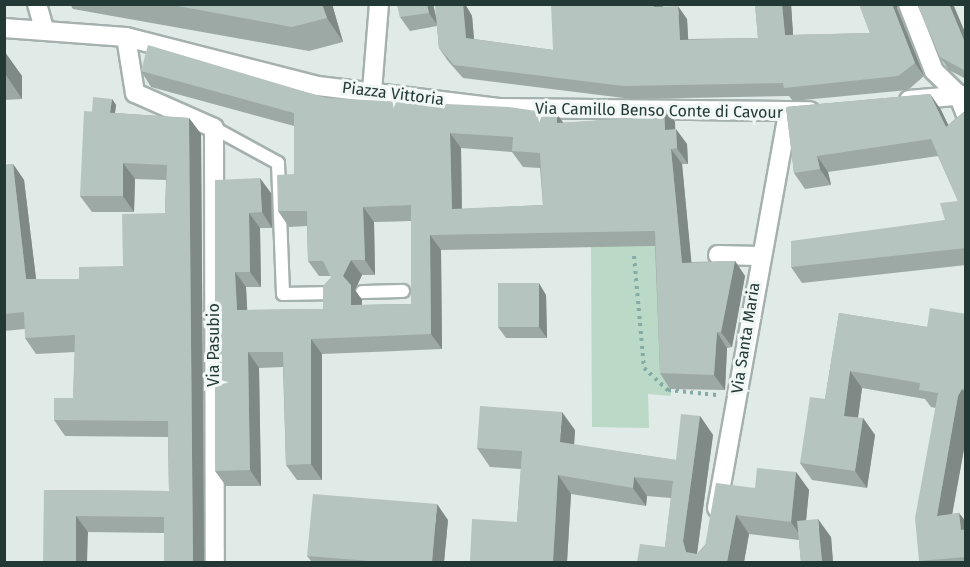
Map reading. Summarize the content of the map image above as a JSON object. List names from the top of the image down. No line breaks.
{"streets":{"street":["Piazza Vittoria","Via Camillo Benso Conte di Cavour","Via Santa Maria","Via Pasubio"]},"crossings":[["Piazza Vittoria","Via Camillo Benso Conte di Cavour"],["Via Camillo Benso Conte di Cavour","Via Santa Maria"]]}
